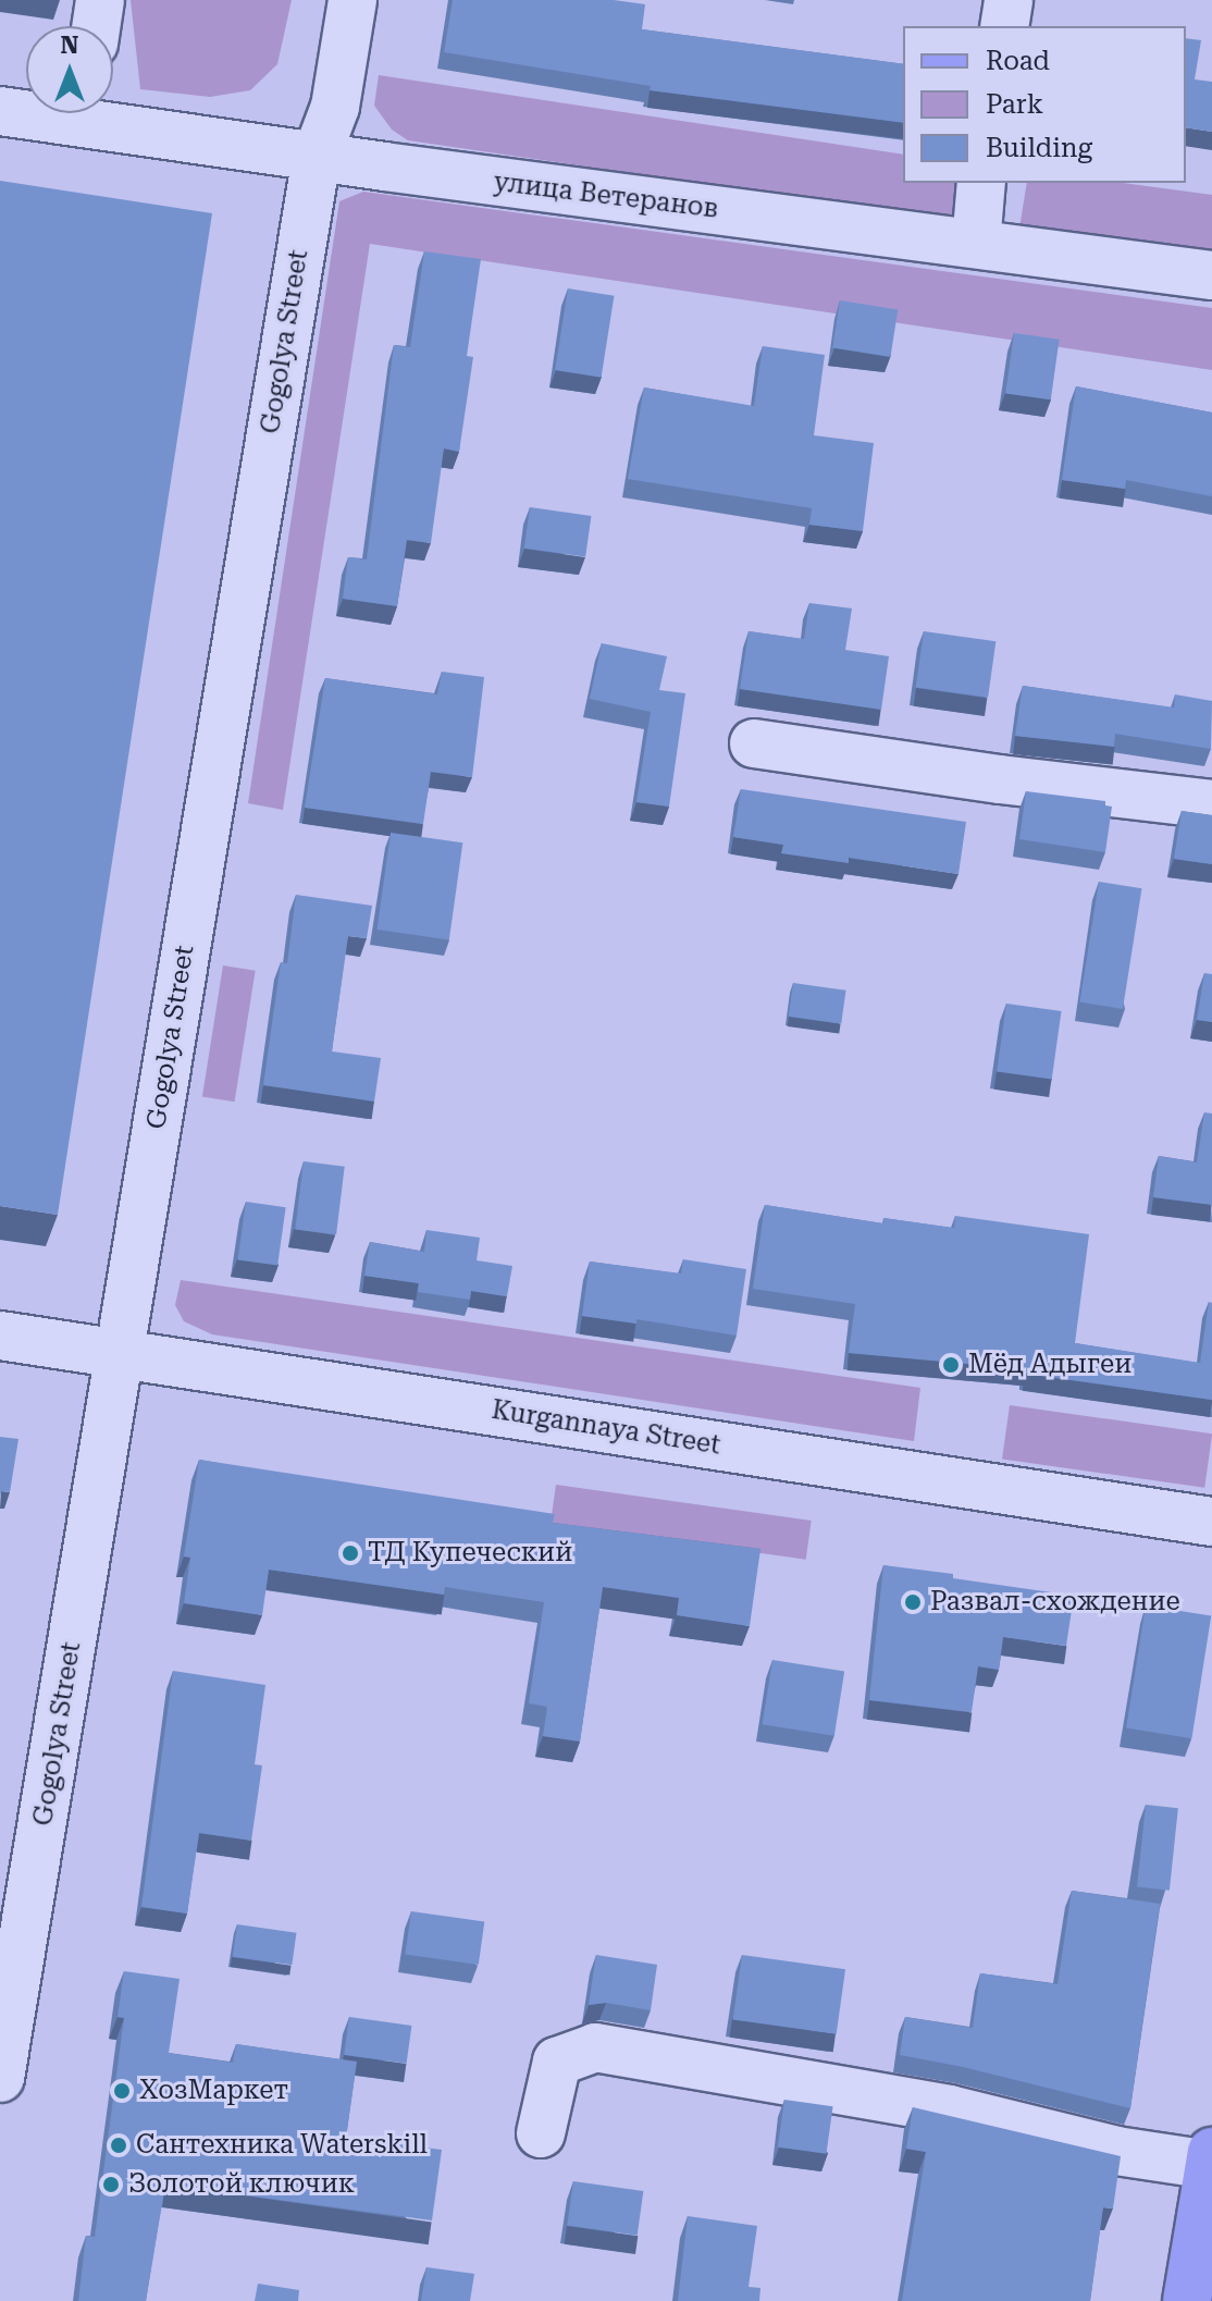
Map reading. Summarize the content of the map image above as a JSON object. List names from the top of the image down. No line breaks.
{"streets":{"street":["улица Ветеранов","Gogolya Street","Kurgannaya Street"]},"crossings":[["улица Ветеранов","Gogolya Street"],["Gogolya Street","Kurgannaya Street"]],"places":["Мёд Адыгеи","ТД Купеческий","Развал-схождение","ХозМаркет","Сантехника Waterskill","Золотой ключик"],"legend":["Road","Park","Building"],"north":"top"}
